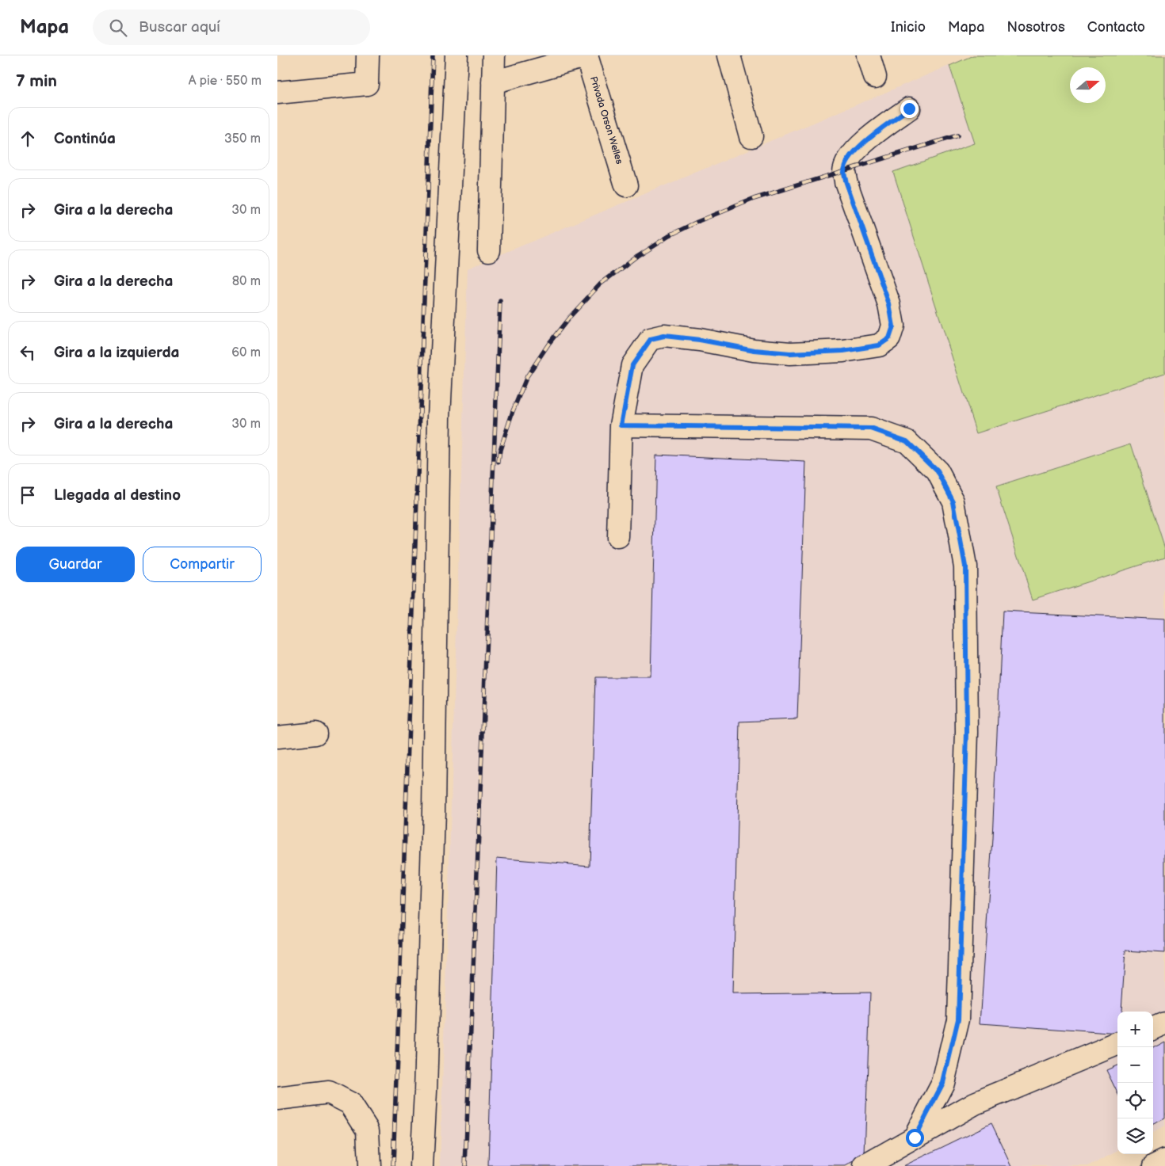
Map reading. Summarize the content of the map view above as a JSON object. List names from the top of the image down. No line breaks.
{"streets":{"street":["Privada Orson Welles"]},"north":"right","page":{"header":"Mapa","search":"Buscar aquí","nav":["Inicio","Mapa","Nosotros","Contacto"],"heading":["7 min","A pie · 550 m"],"list":[["Continúa","350 m"],["Gira a la derecha","30 m"],["Gira a la derecha","80 m"],["Gira a la izquierda","60 m"],["Gira a la derecha","30 m"],"Llegada al destino"],"buttons":["Guardar","Compartir"],"map_buttons":["+","−"]}}
